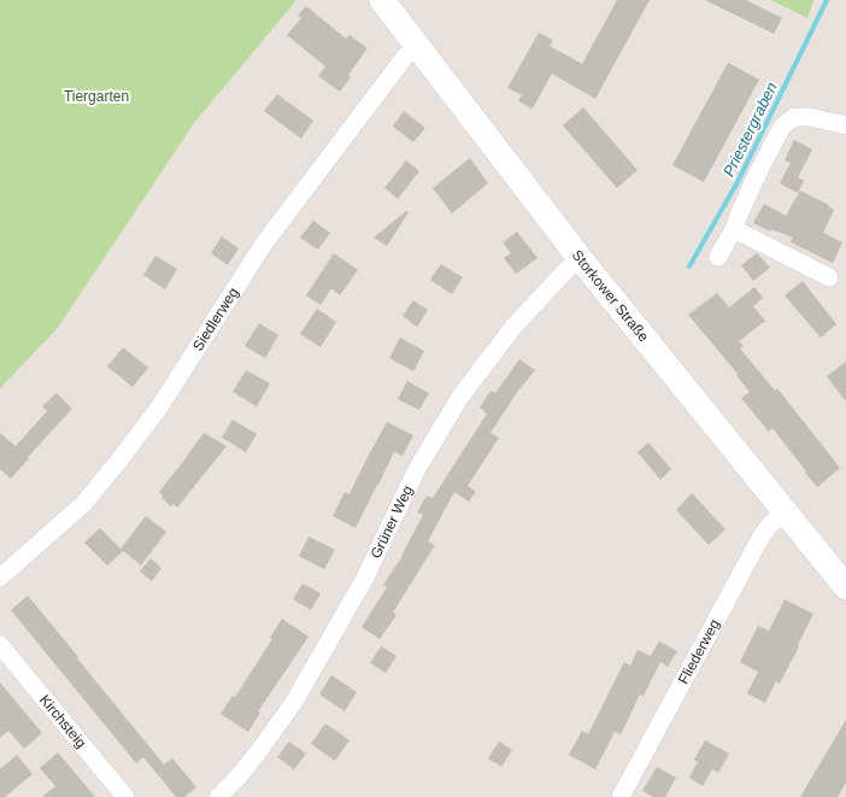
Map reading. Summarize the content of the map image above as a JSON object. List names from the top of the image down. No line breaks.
{"streets":{"main road":["Storkower Straße"],"street":["Siedlerweg","Grüner Weg","Fliederweg","Kirchsteig"]},"crossings":[["Storkower Straße","Siedlerweg"],["Storkower Straße","Grüner Weg"],["Storkower Straße","Fliederweg"]],"water":["Priestergraben"],"parks":["Tiergarten"]}
